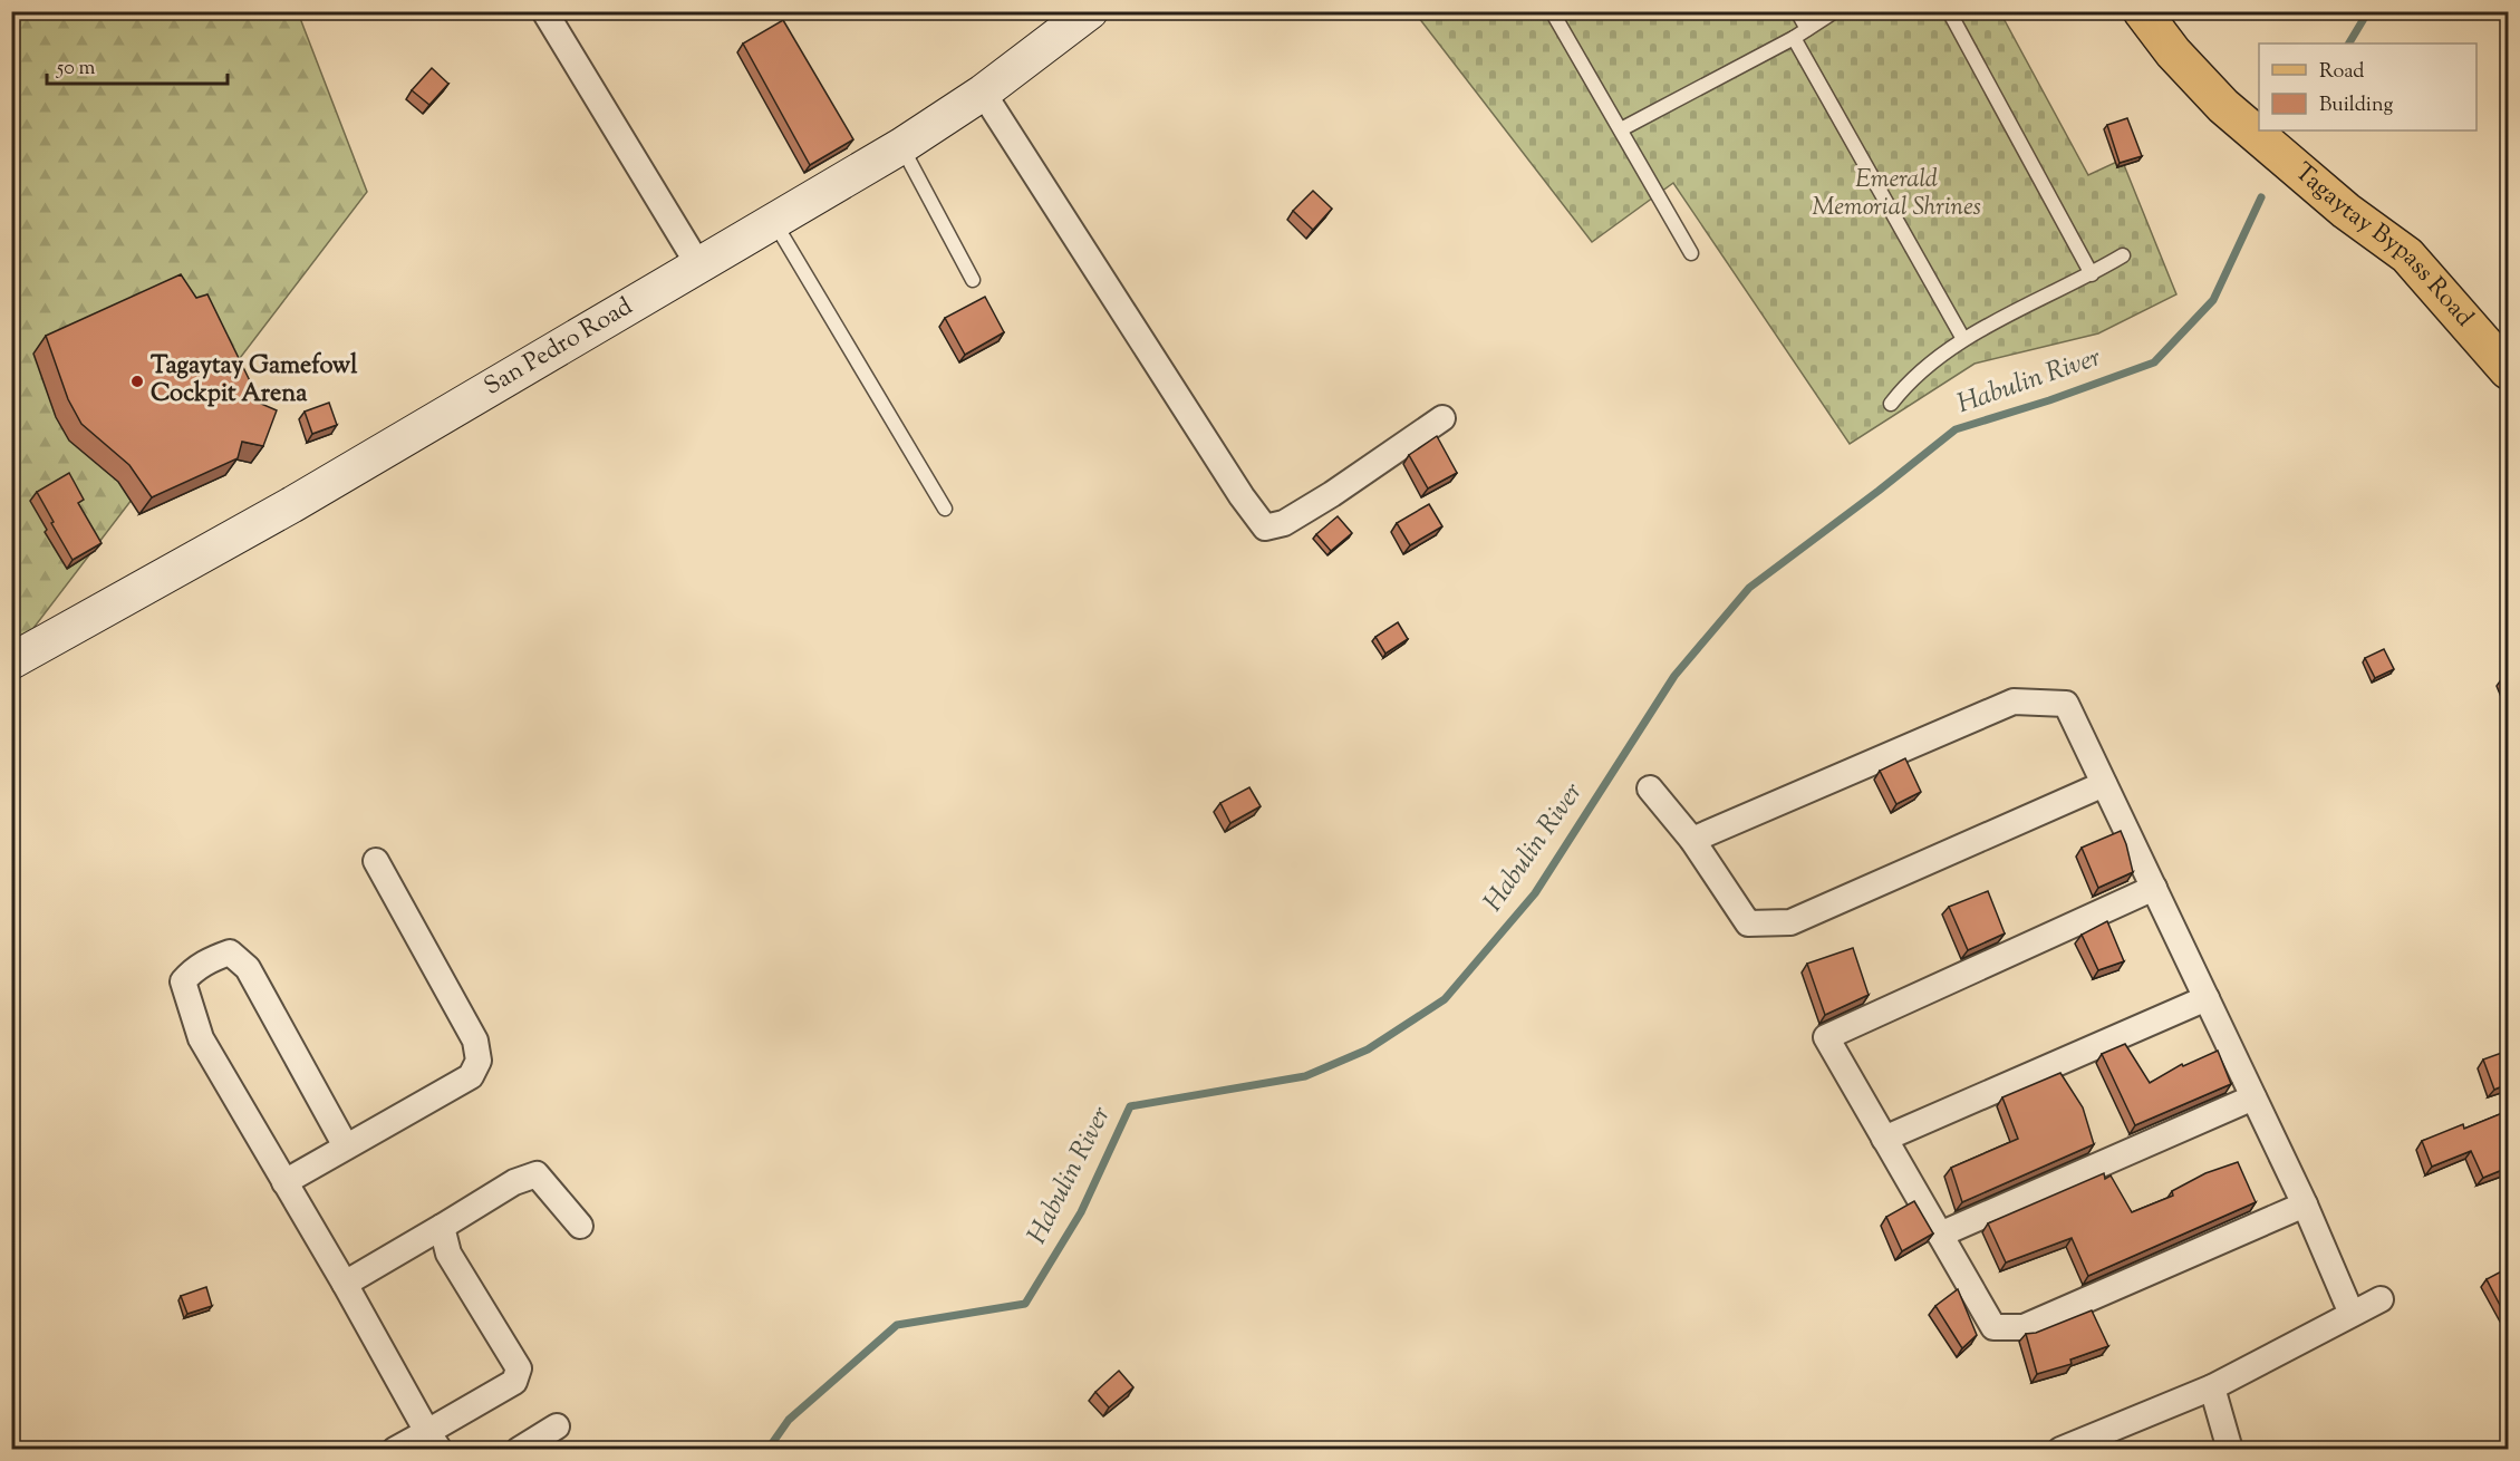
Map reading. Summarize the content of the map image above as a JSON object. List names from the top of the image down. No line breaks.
{"streets":{"main road":["Tagaytay Bypass Road"],"street":["San Pedro Road"]},"water":["Habulin River"],"parks":["Emerald Memorial Shrines"],"places":["Tagaytay Gamefowl Cockpit Arena"],"legend":["Road","Building"],"scale_bar":"50 m"}
